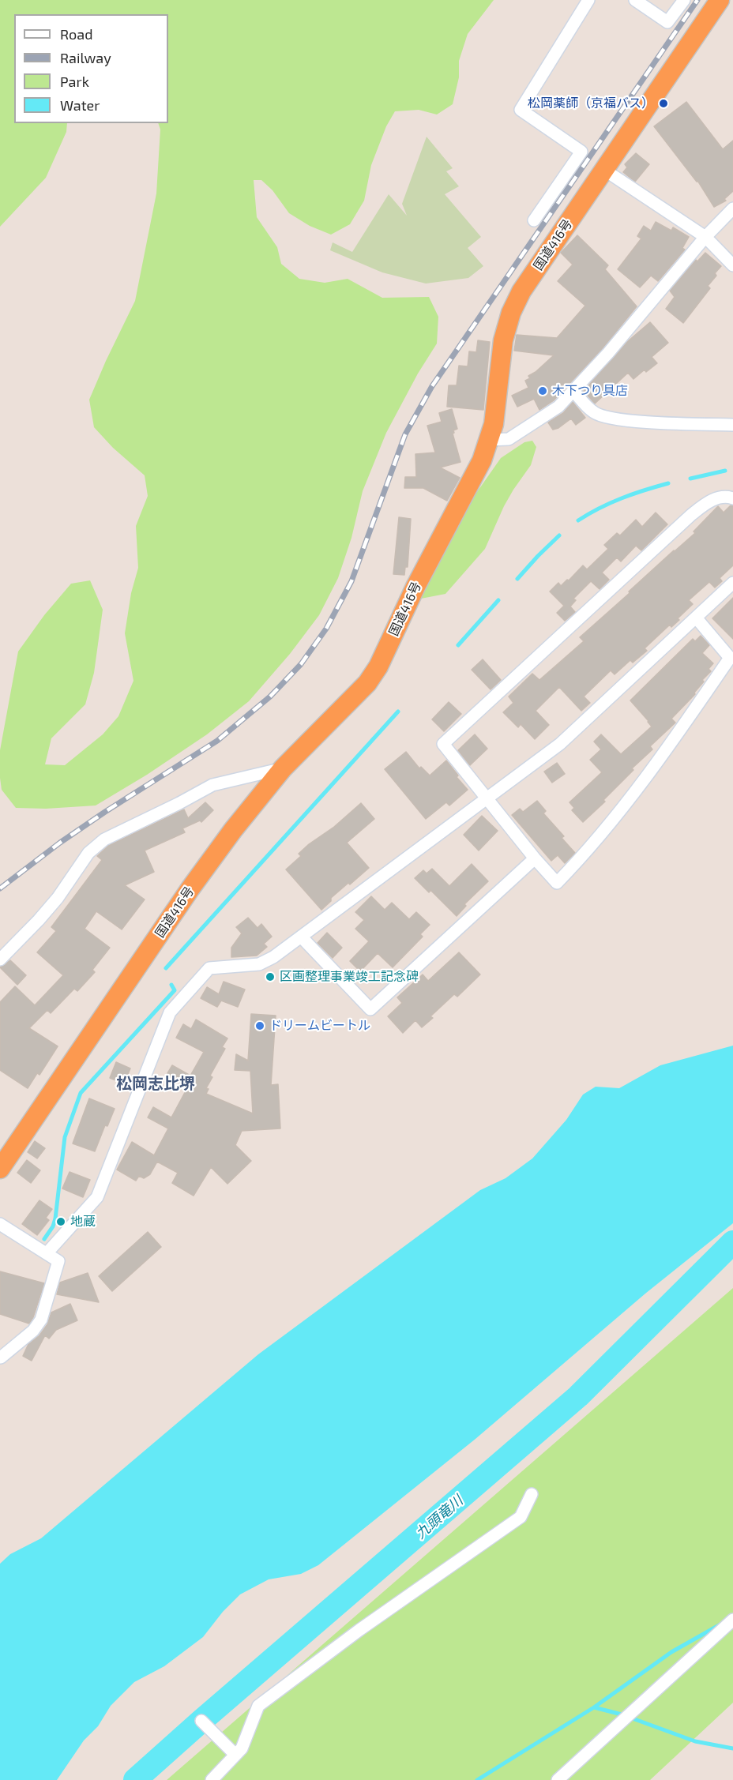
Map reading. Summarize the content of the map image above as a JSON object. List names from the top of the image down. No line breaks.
{"streets":{"highway":["国道416号"]},"districts":["松岡志比堺"],"water":["九頭竜川"],"places":["松岡薬師（京福バス）","木下つり具店","区画整理事業竣工記念碑","ドリームビートル","地蔵"],"legend":["Road","Railway","Park","Water"]}
